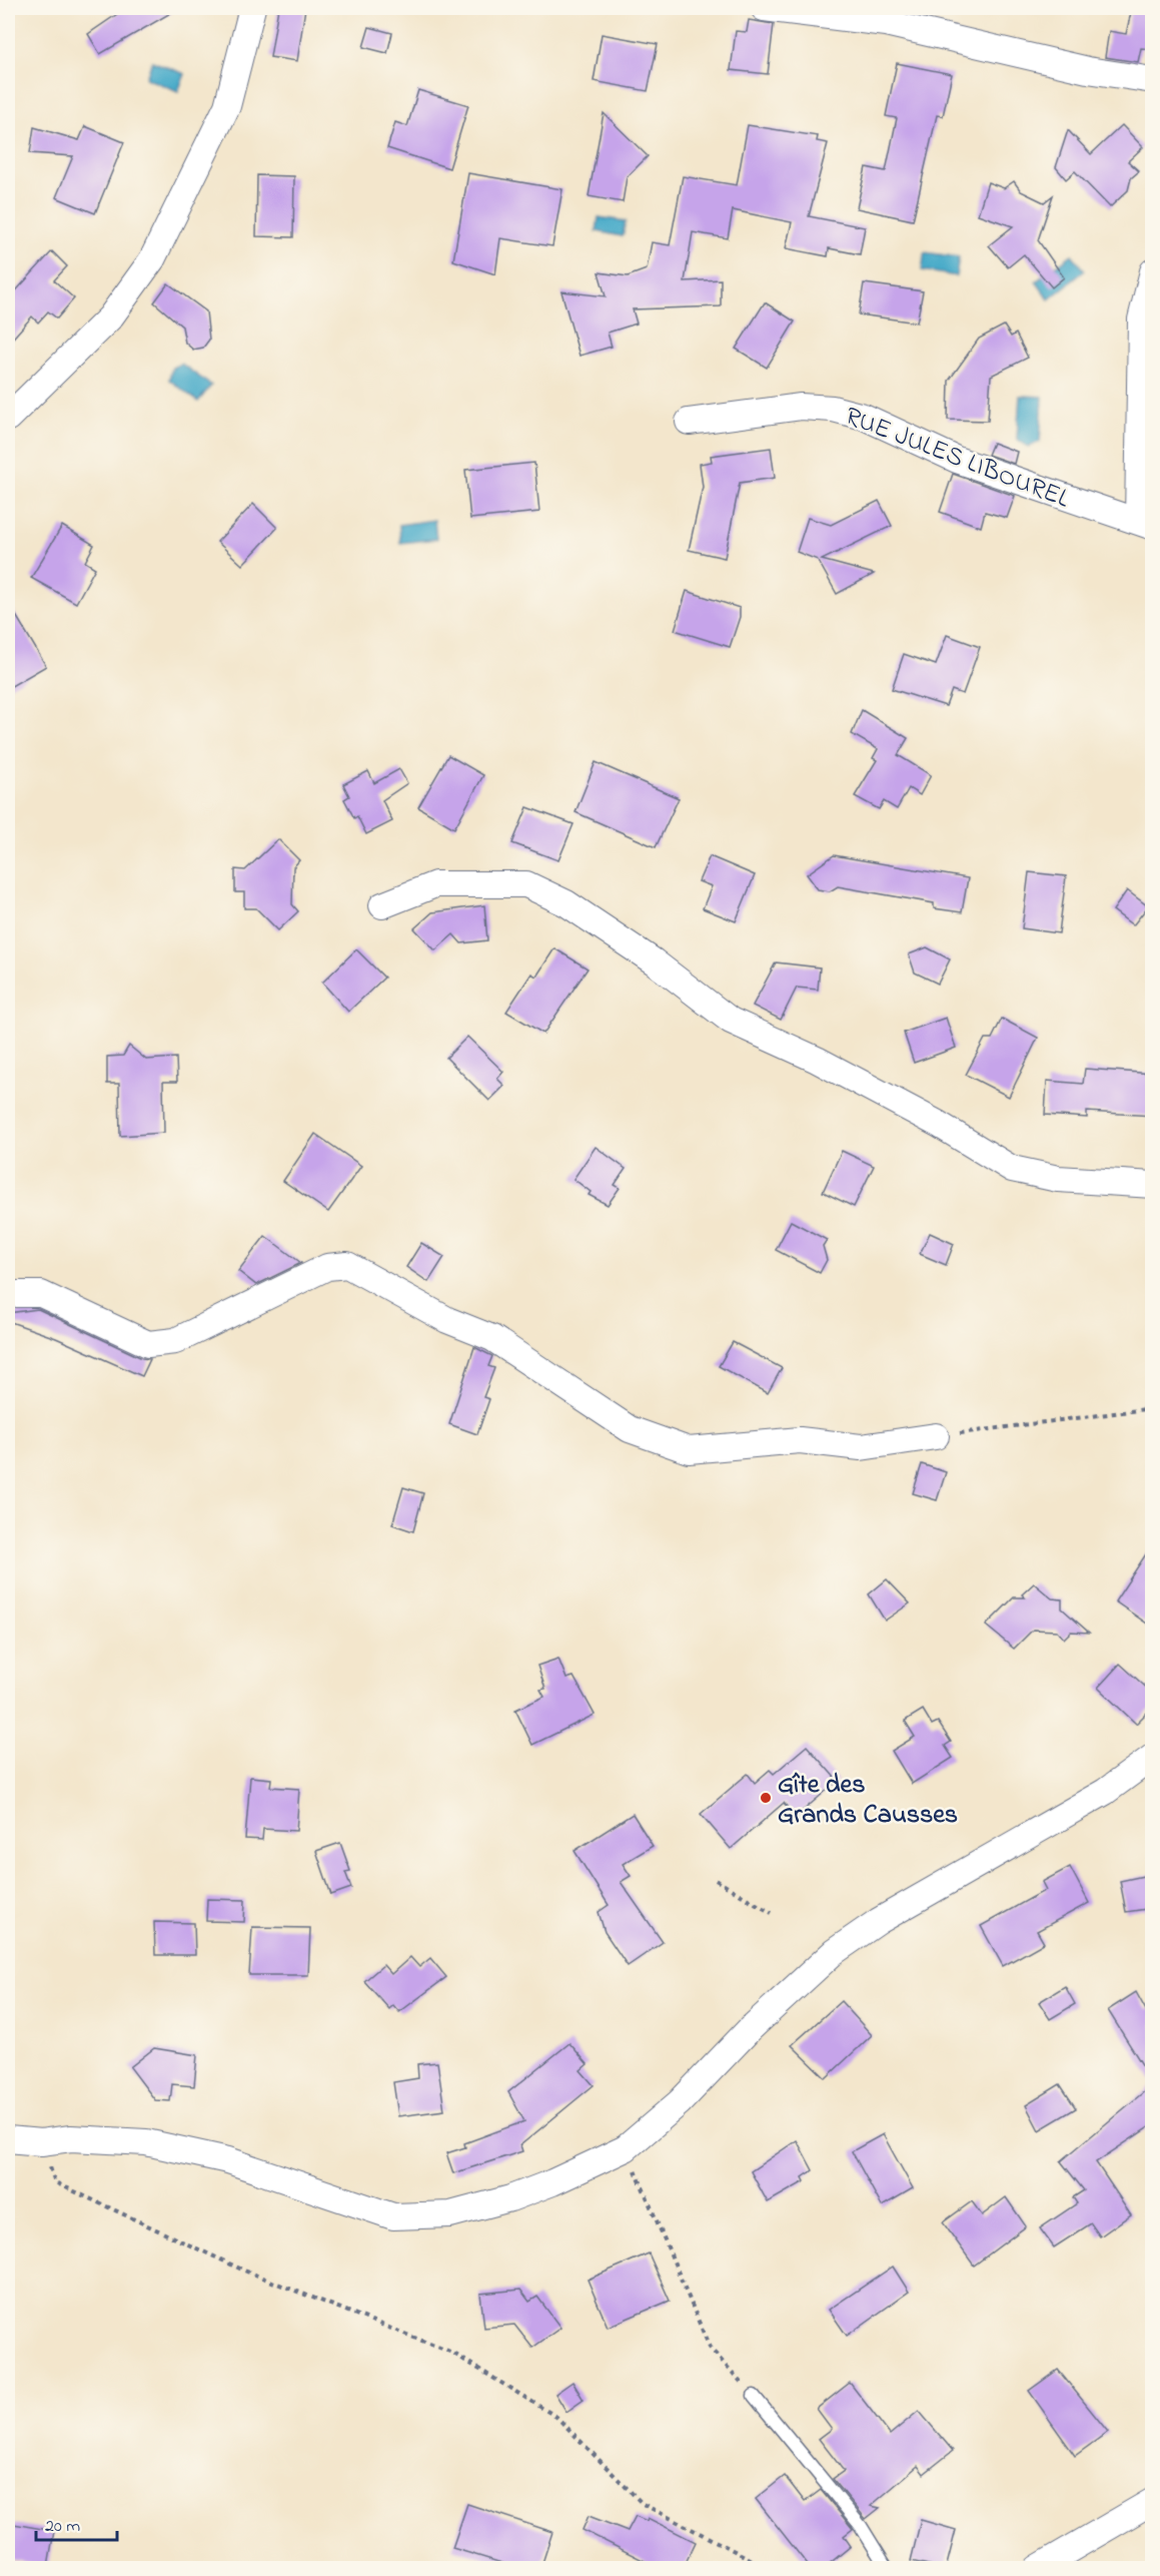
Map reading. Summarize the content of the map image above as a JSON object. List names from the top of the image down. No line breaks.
{"streets":{"street":["RUE JULES LIBOUREL"]},"places":["Gîte des Grands Causses"],"scale_bar":"20 m"}
